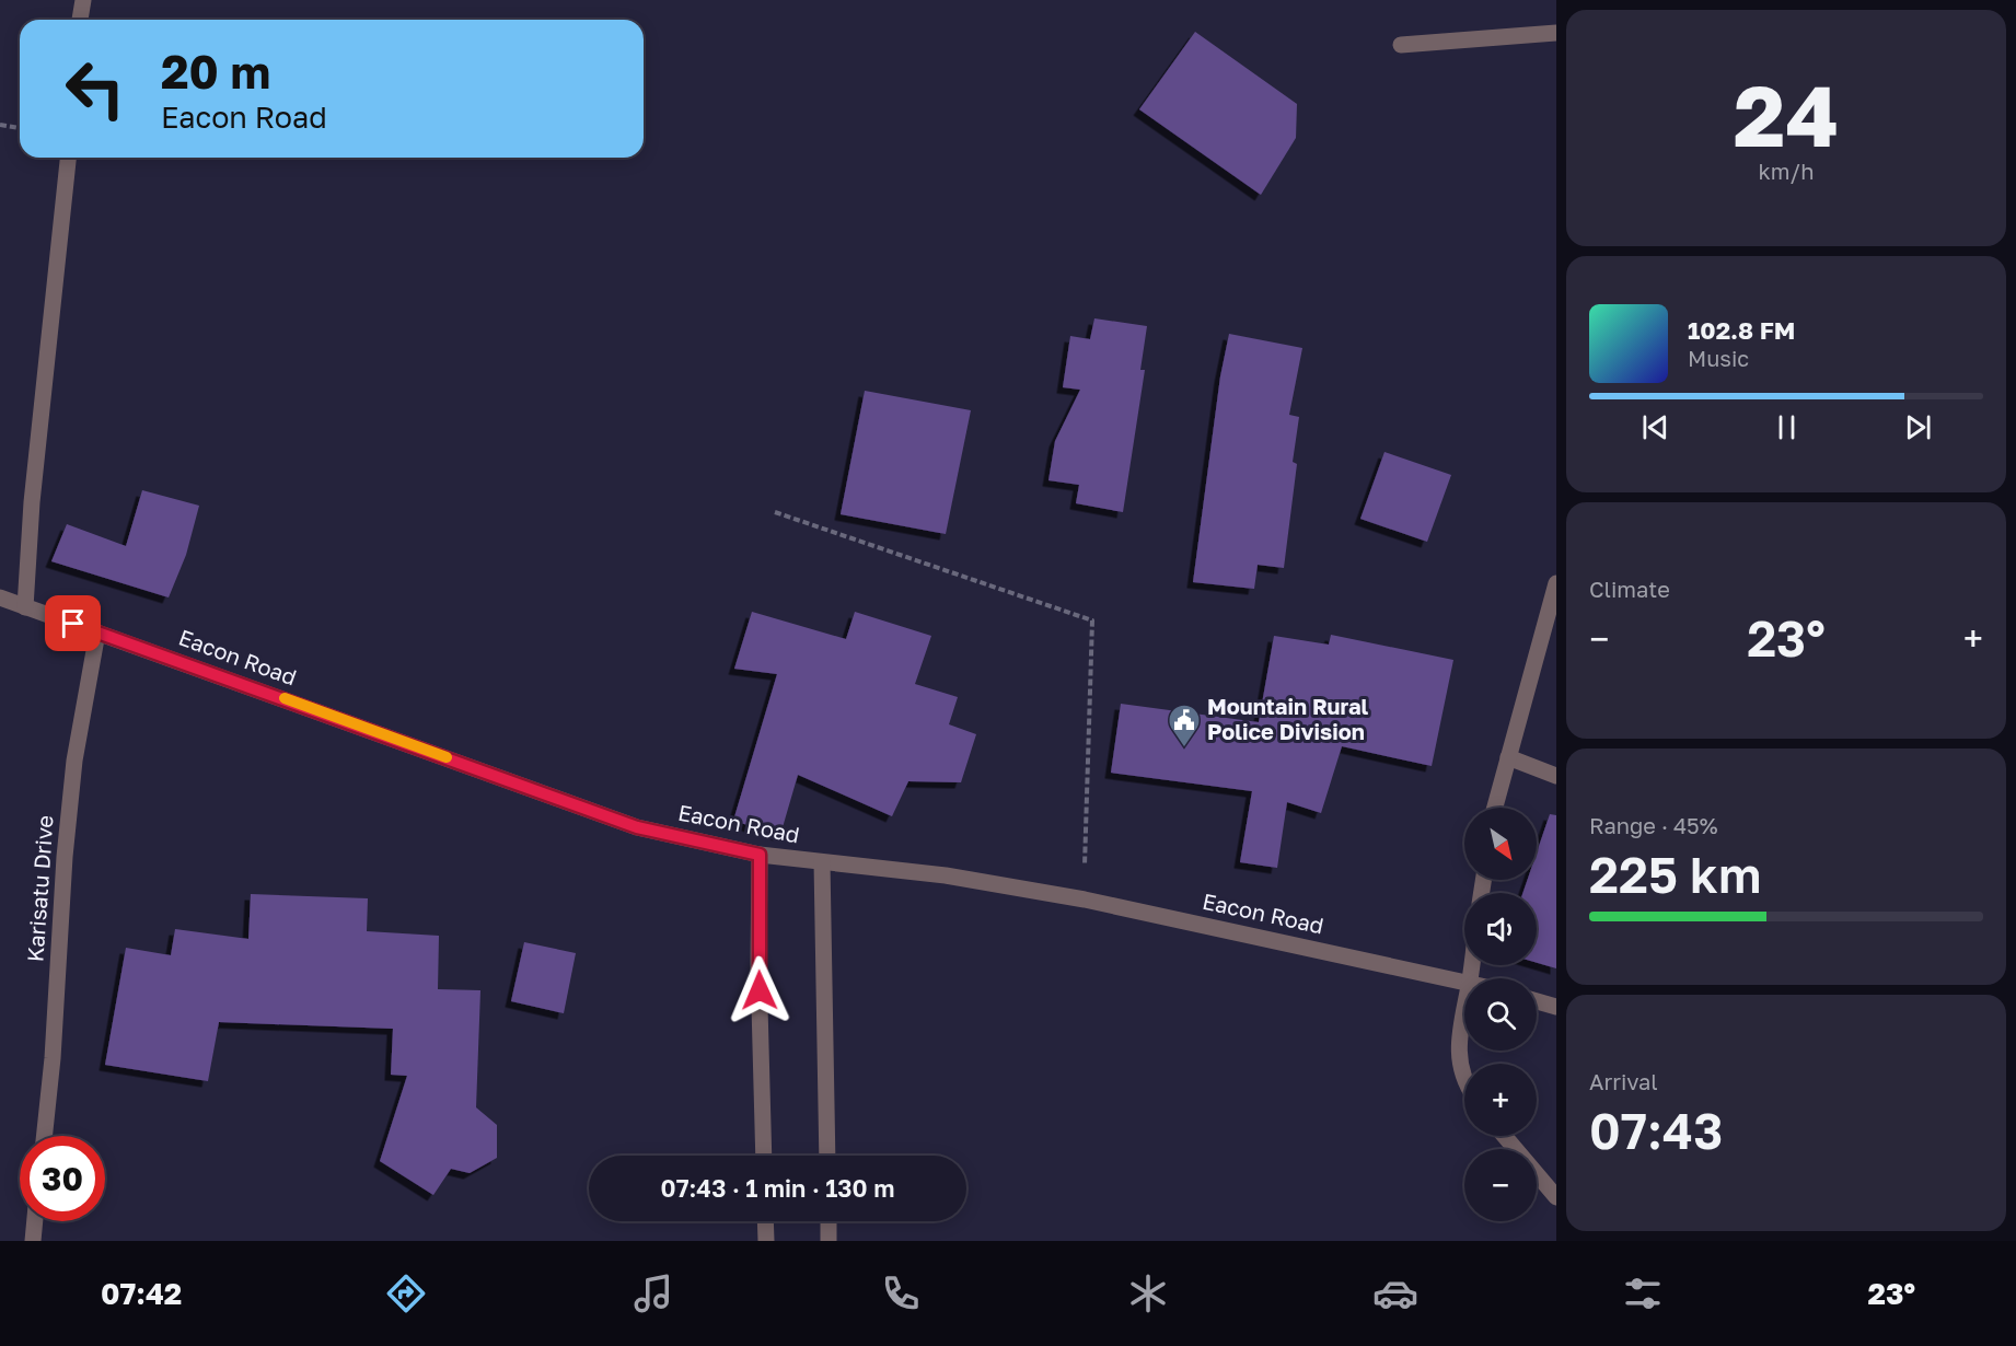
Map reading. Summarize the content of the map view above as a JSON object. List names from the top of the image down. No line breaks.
{"streets":{"street":["Eacon Road","Karisatu Drive"]},"crossings":[["Eacon Road","Karisatu Drive"]],"places":{"public building":["Mountain Rural Police Division"]},"north":"bottom right","page":{"tile":[["24","km/h"],"Climate",["Range · 45%","225 km"],["Arrival","07:43"]],"turn":["20 m","Eacon Road"],"song":["102.8 FM","Music"],"heat":["−","23°","+"],"map_buttons":["+","−"],"limit":"30","trip":"07:43 · 1 min · 130 m","tabs":["07:42","23°"]}}
